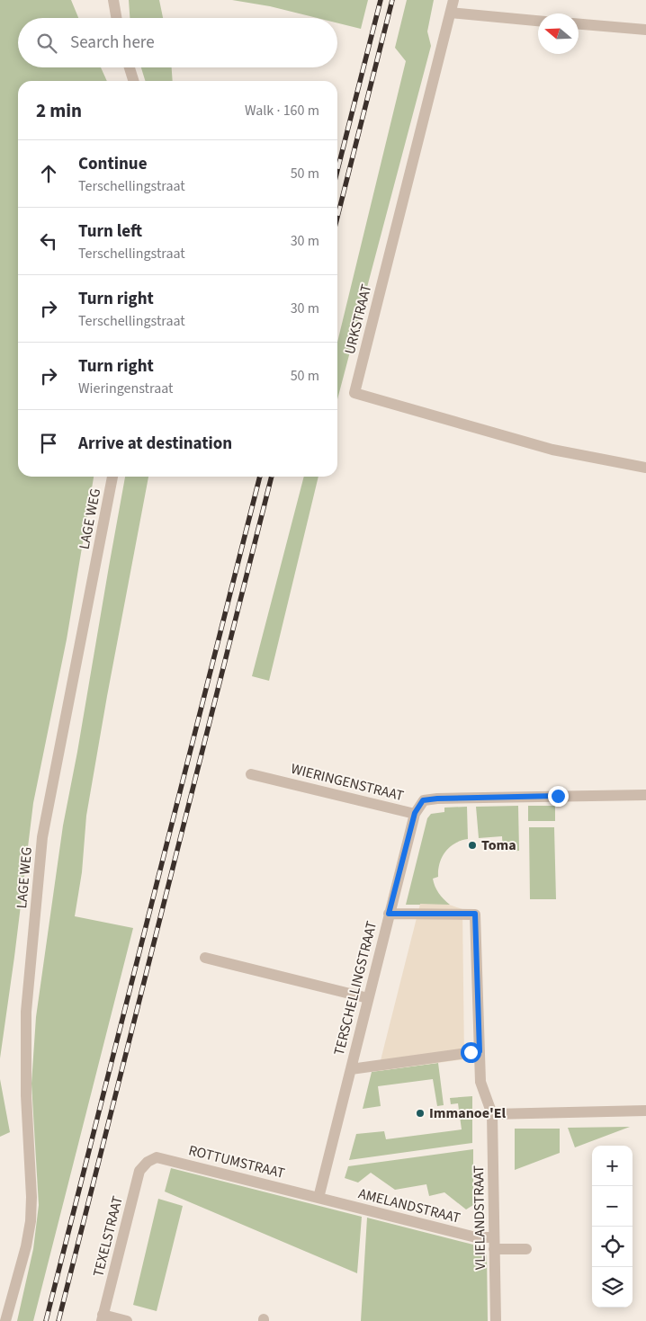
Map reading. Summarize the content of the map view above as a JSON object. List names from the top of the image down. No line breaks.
{"streets":{"street":["URKSTRAAT","LAGE WEG","WIERINGENSTRAAT","TERSCHELLINGSTRAAT","ROTTUMSTRAAT","AMELANDSTRAAT","VLIELANDSTRAAT","TEXELSTRAAT"]},"crossings":[["WIERINGENSTRAAT","TERSCHELLINGSTRAAT"],["TERSCHELLINGSTRAAT","ROTTUMSTRAAT"],["TERSCHELLINGSTRAAT","AMELANDSTRAAT"],["TERSCHELLINGSTRAAT","VLIELANDSTRAAT"],["ROTTUMSTRAAT","AMELANDSTRAAT"],["ROTTUMSTRAAT","TEXELSTRAAT"],["AMELANDSTRAAT","VLIELANDSTRAAT"]],"places":["Toma","Immanoe'El"],"north":"left","page":{"search":"Search here","heading":["2 min","Walk · 160 m"],"list":[["Continue","Terschellingstraat","50 m"],["Turn left","Terschellingstraat","30 m"],["Turn right","Terschellingstraat","30 m"],["Turn right","Wieringenstraat","50 m"],"Arrive at destination"],"map_buttons":["+","−"]}}
